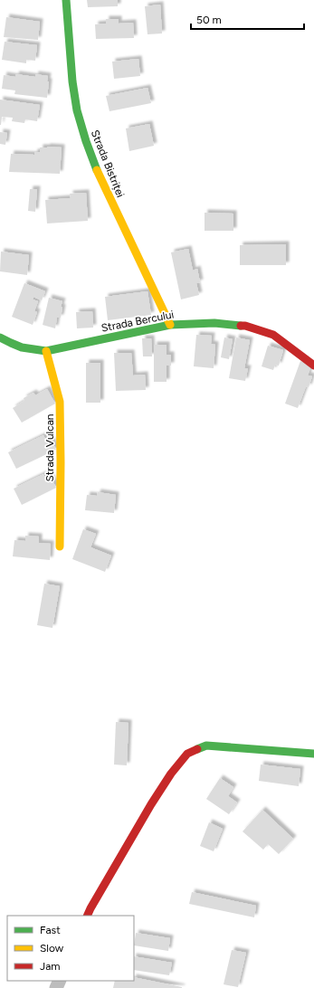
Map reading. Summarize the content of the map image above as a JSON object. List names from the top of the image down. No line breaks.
{"streets":{"street":["Strada Bistriței","Strada Bercului","Strada Vulcan"]},"crossings":[["Strada Bistriței","Strada Bercului"],["Strada Bercului","Strada Vulcan"]],"legend":["Fast","Slow","Jam"],"scale_bar":"50 m"}
